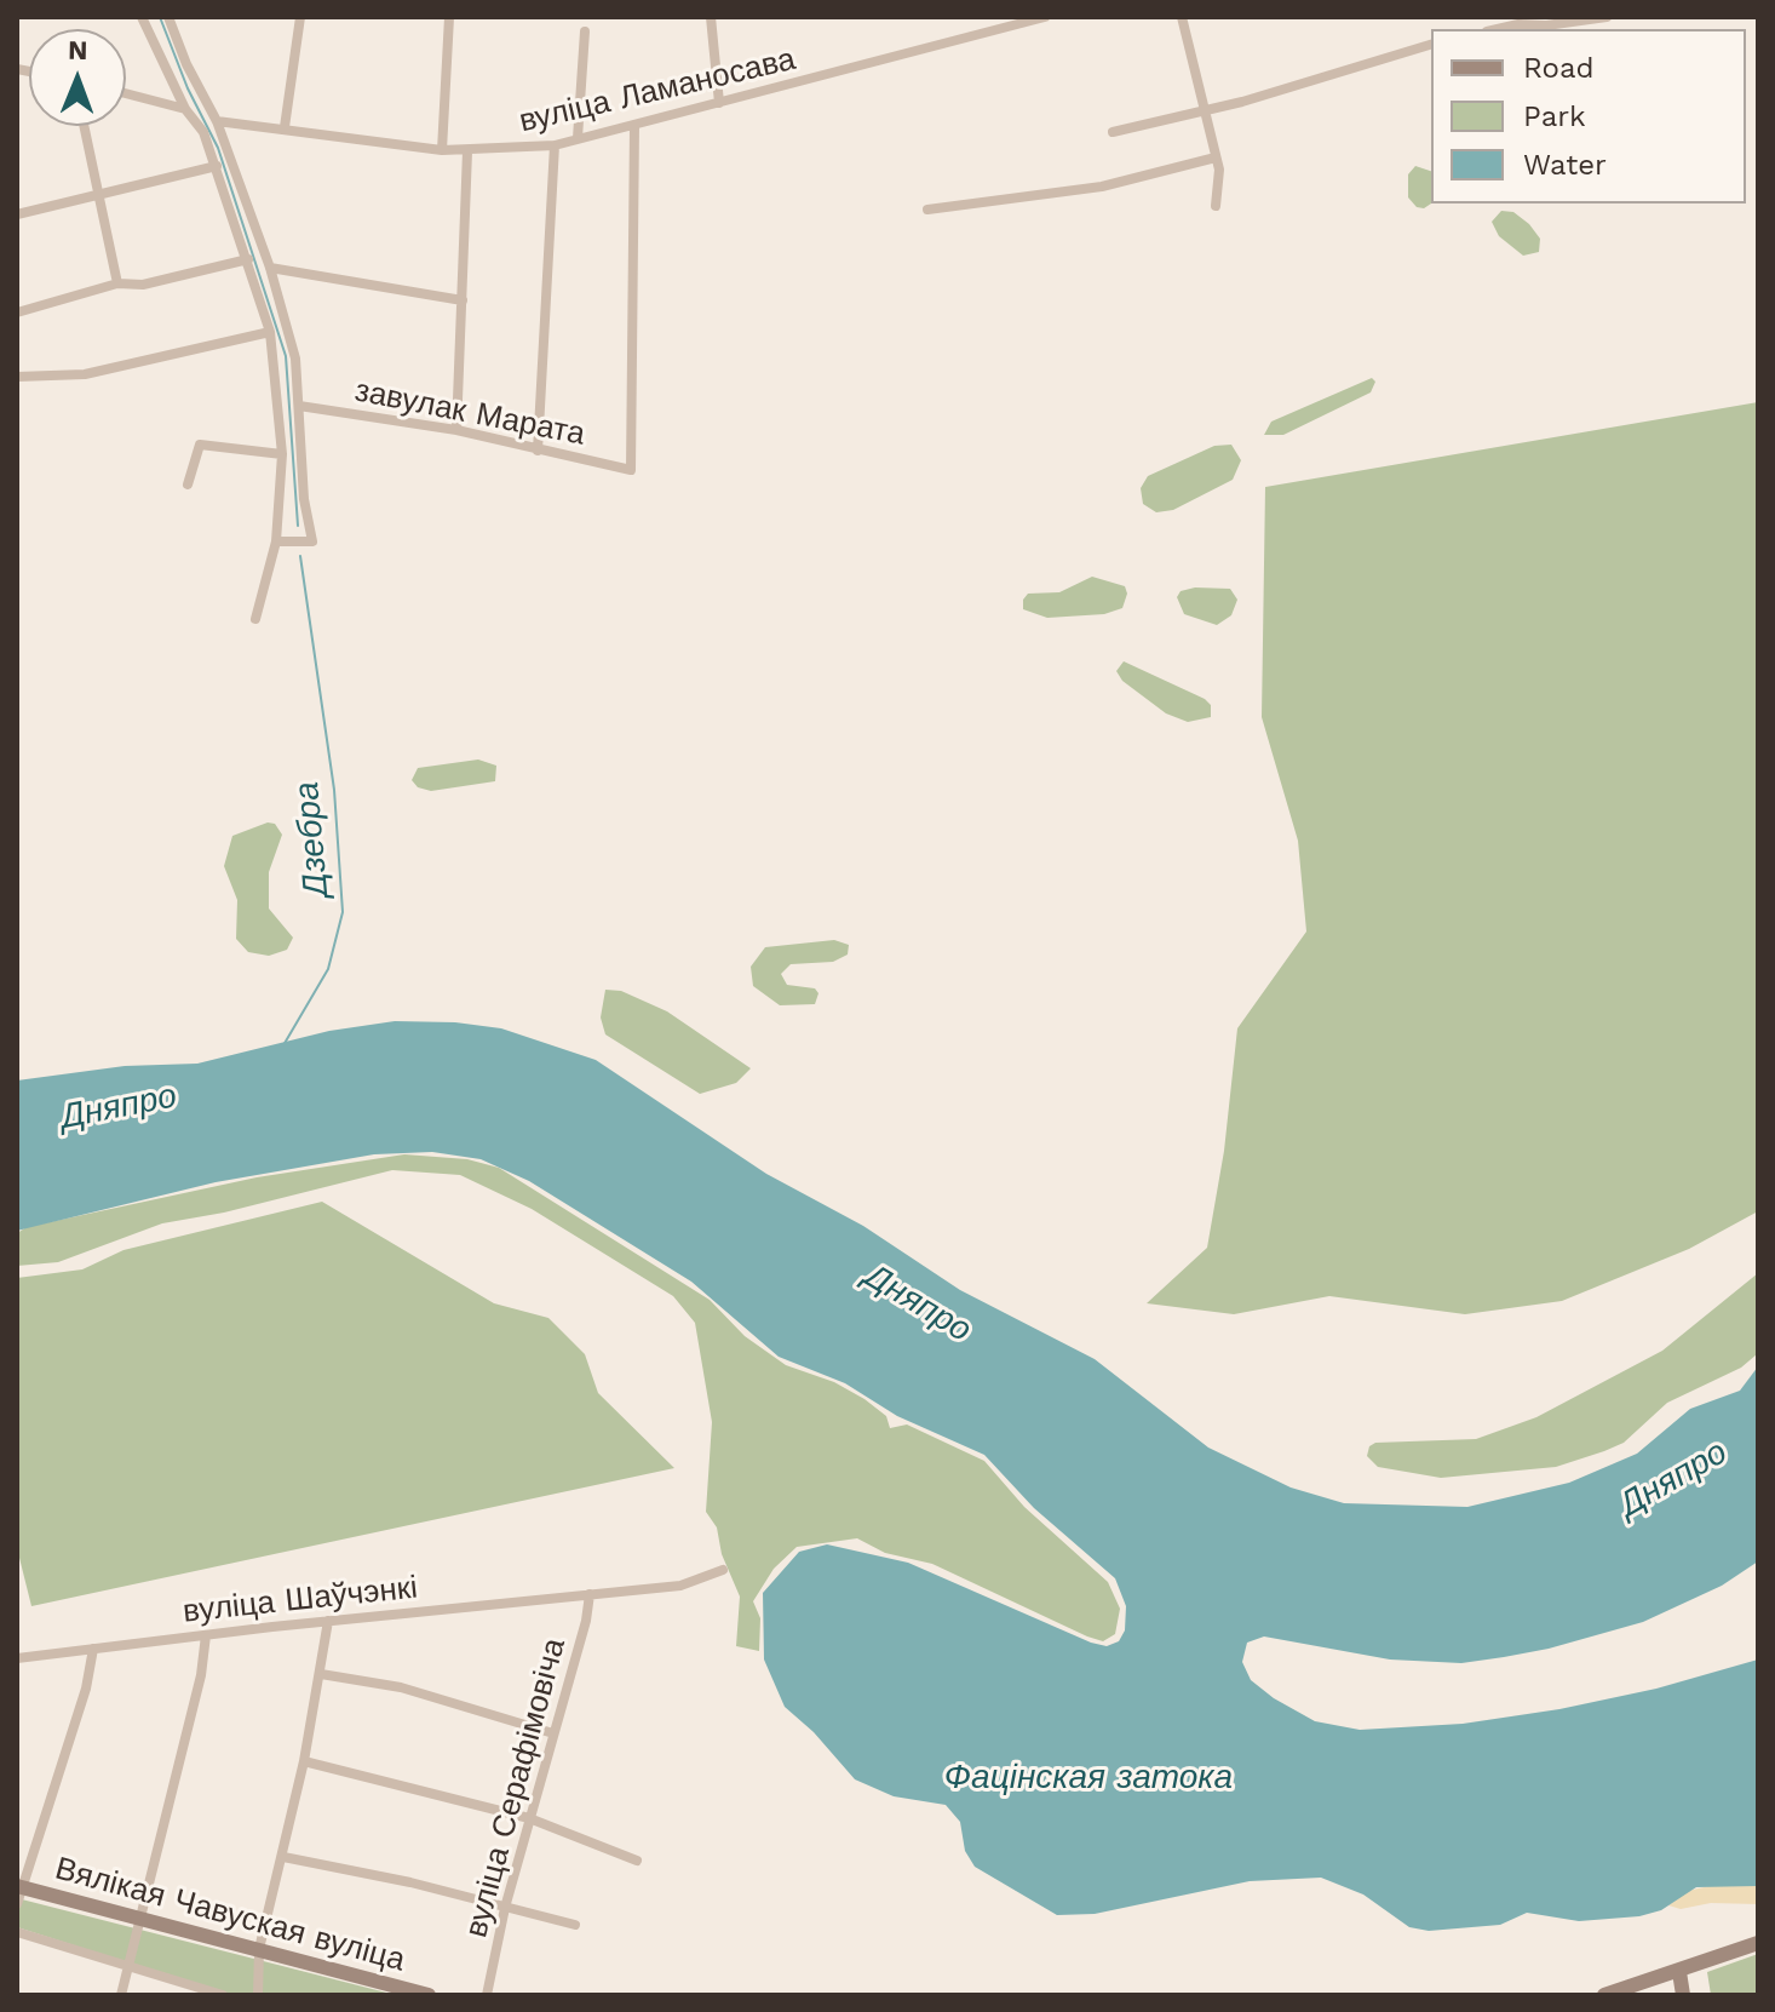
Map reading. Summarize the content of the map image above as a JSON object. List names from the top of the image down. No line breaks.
{"streets":{"main road":["Вялікая Чавуская вуліца"],"street":["вуліца Ламаносава","завулак Марата","вуліца Шаўчэнкі","вуліца Серафімовіча"]},"crossings":[["вуліца Ламаносава","завулак Марата"],["вуліца Шаўчэнкі","вуліца Серафімовіча"]],"water":["Дзебра","Дняпро","Фацінская затока"],"legend":["Road","Park","Water"],"north":"top"}
